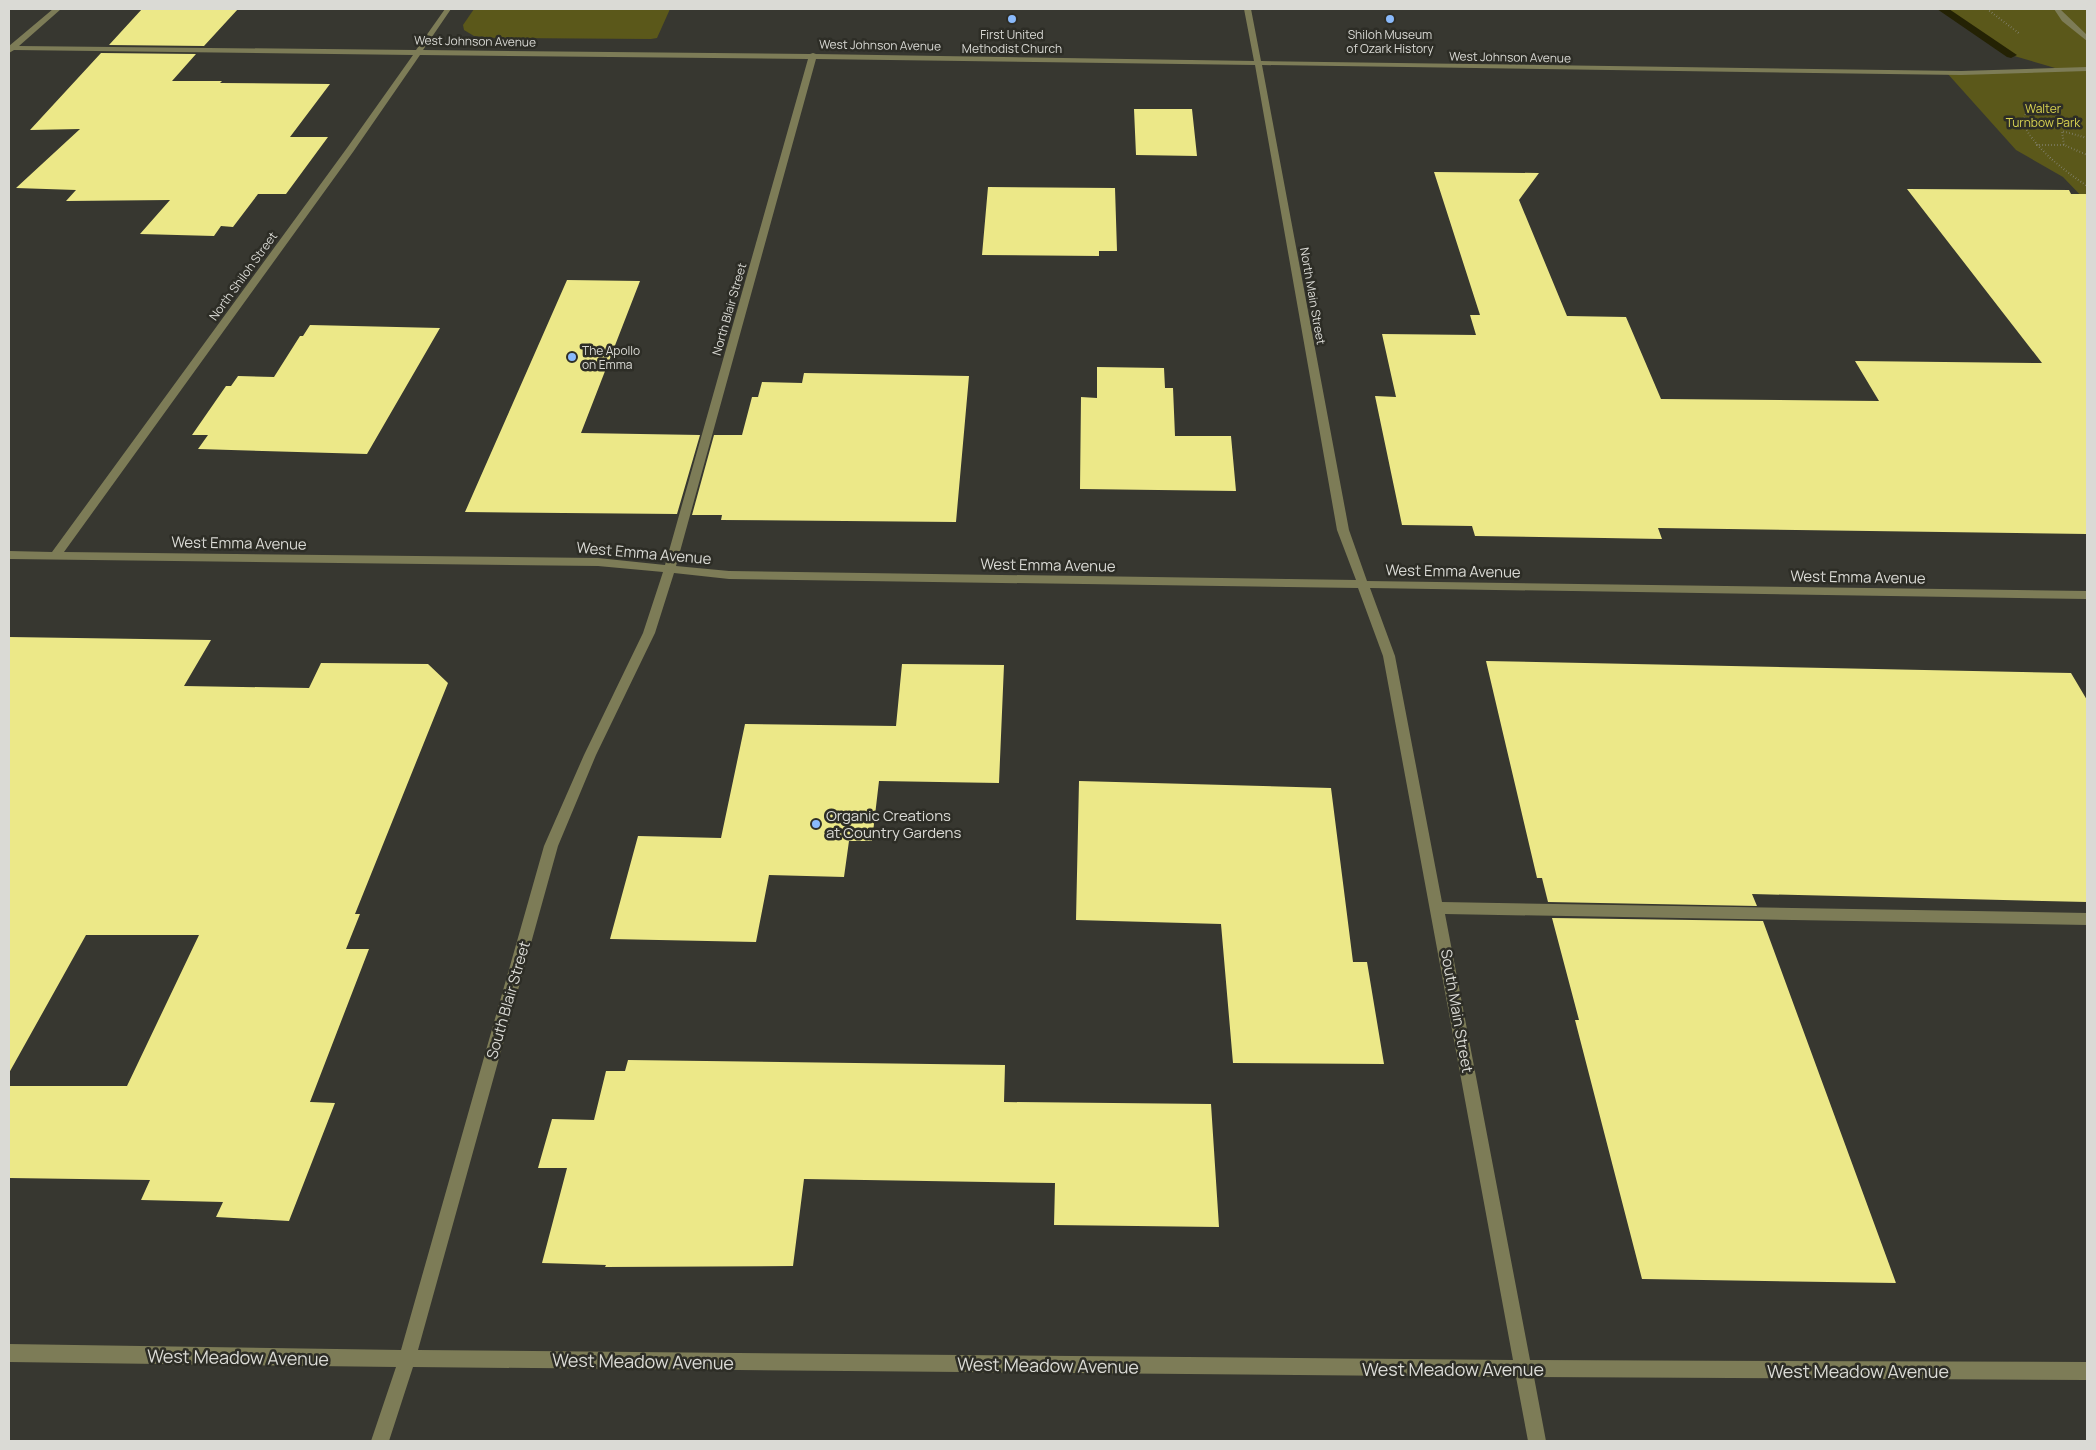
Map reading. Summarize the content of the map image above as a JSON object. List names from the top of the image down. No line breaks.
{"streets":{"street":["West Johnson Avenue","North Shiloh Street","North Main Street","North Blair Street","West Emma Avenue","South Blair Street","South Main Street","West Meadow Avenue"]},"crossings":[["West Johnson Avenue","North Shiloh Street"],["West Johnson Avenue","North Main Street"],["West Johnson Avenue","North Blair Street"],["North Shiloh Street","West Emma Avenue"],["North Main Street","West Emma Avenue"],["North Main Street","South Main Street"],["North Blair Street","West Emma Avenue"],["North Blair Street","South Blair Street"],["West Emma Avenue","South Blair Street"],["West Emma Avenue","South Main Street"],["South Blair Street","West Meadow Avenue"],["South Main Street","West Meadow Avenue"]],"parks":["Walter Turnbow Park"],"places":["First United Methodist Church","Shiloh Museum of Ozark History","The Apollo on Emma","Organic Creations at Country Gardens"]}
